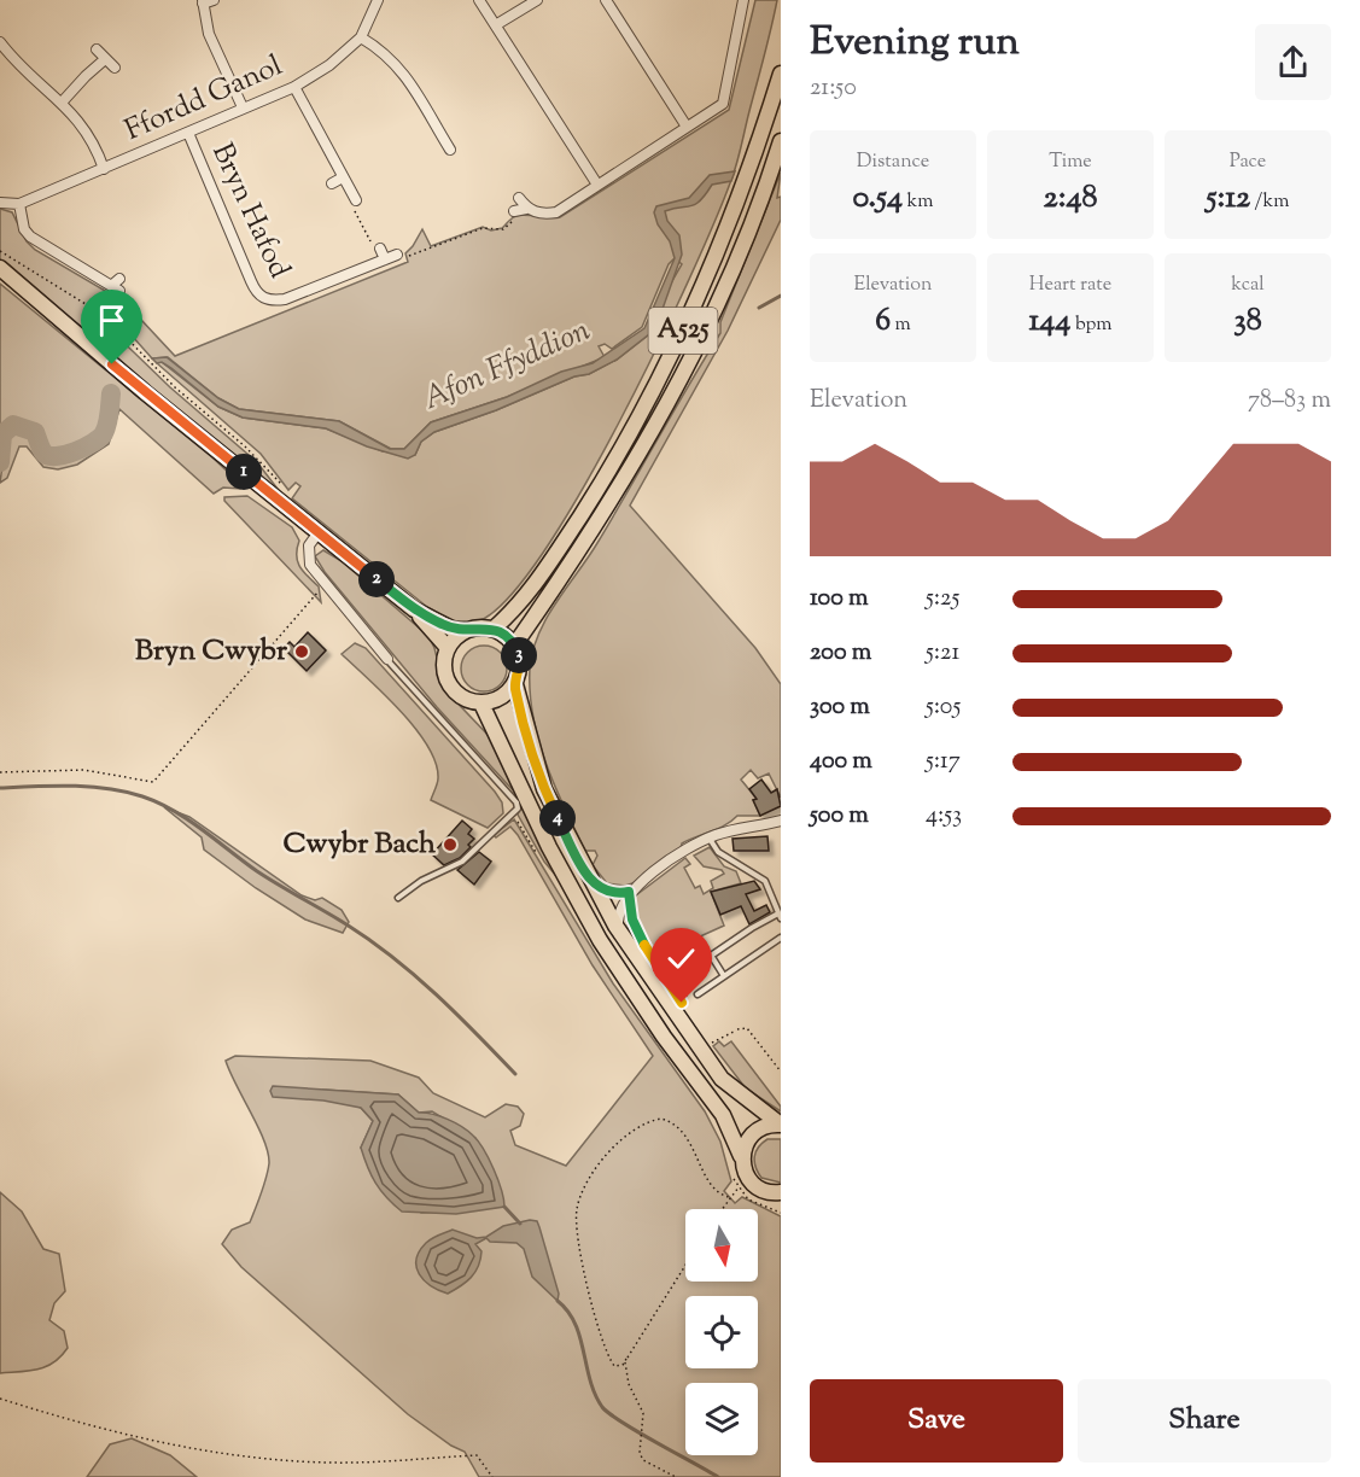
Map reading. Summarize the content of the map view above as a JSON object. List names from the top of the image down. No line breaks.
{"streets":{"main road":["A525"],"street":["Ffordd Ganol","Bryn Hafod"]},"crossings":[["Ffordd Ganol","Bryn Hafod"]],"water":["Afon Ffyddion"],"places":["Bryn Cwybr","Cwybr Bach"],"north":"bottom","page":{"heading":["Evening run","21:50"],"stats":[["Distance","0.54 km"],["Time","2:48"],["Pace","5:12 /km"],["Elevation","6 m"],["Heart rate","144 bpm"],["kcal","38"]],"chart":["Elevation","78–83 m"],"pins":["1","2","3","4"],"list":[{"name":"100 m","note":"5:25"},{"name":"200 m","note":"5:21"},{"name":"300 m","note":"5:05"},{"name":"400 m","note":"5:17"},{"name":"500 m","note":"4:53"}],"buttons":["Save","Share"]}}
